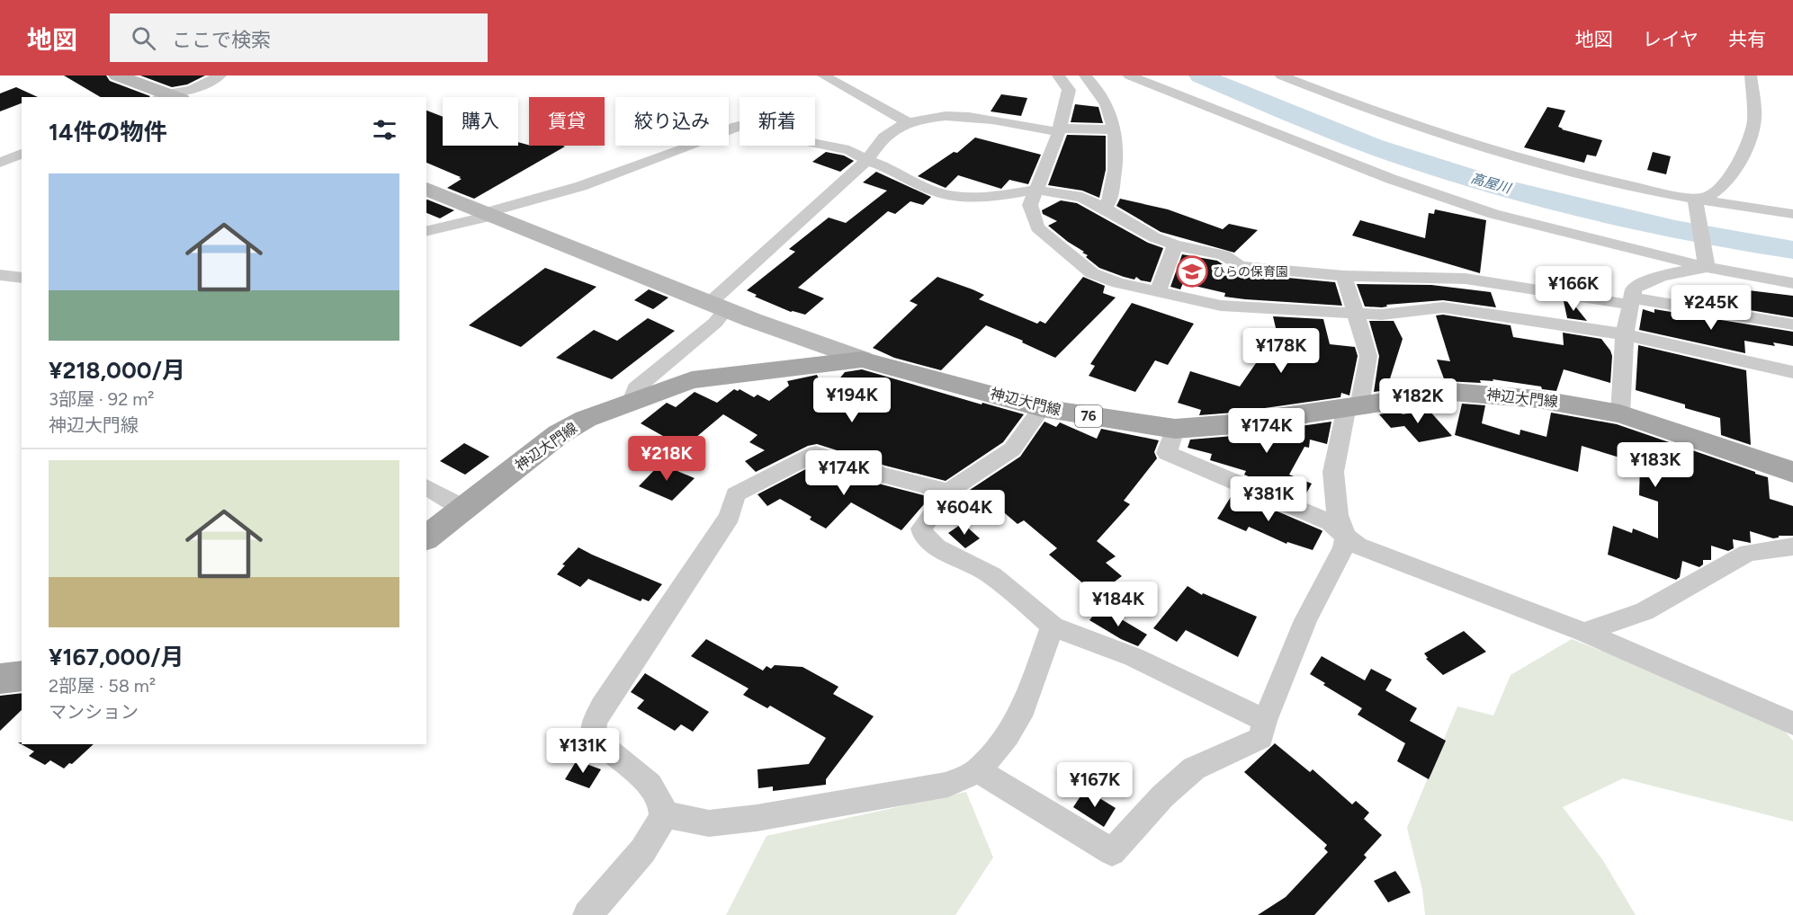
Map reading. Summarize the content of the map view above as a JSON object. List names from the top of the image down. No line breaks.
{"streets":{"main road":["神辺大門線","76"]},"water":["高屋川"],"places":{"school or university":["ひらの保育園"]},"page":{"header":"地図","search":"ここで検索","nav":["地図","レイヤ","共有"],"chip":["購入","賃貸","絞り込み","新着"],"heading":"14件の物件","list":[{"name":"¥218,000/月","note":"3部屋 · 92 m² · 神辺大門線"},{"name":"¥167,000/月","note":"2部屋 · 58 m² · マンション"}],"price":["¥166K","¥245K","¥178K","¥194K","¥182K","¥174K","¥218K","¥183K","¥174K","¥381K","¥604K","¥184K","¥131K","¥167K"]}}
